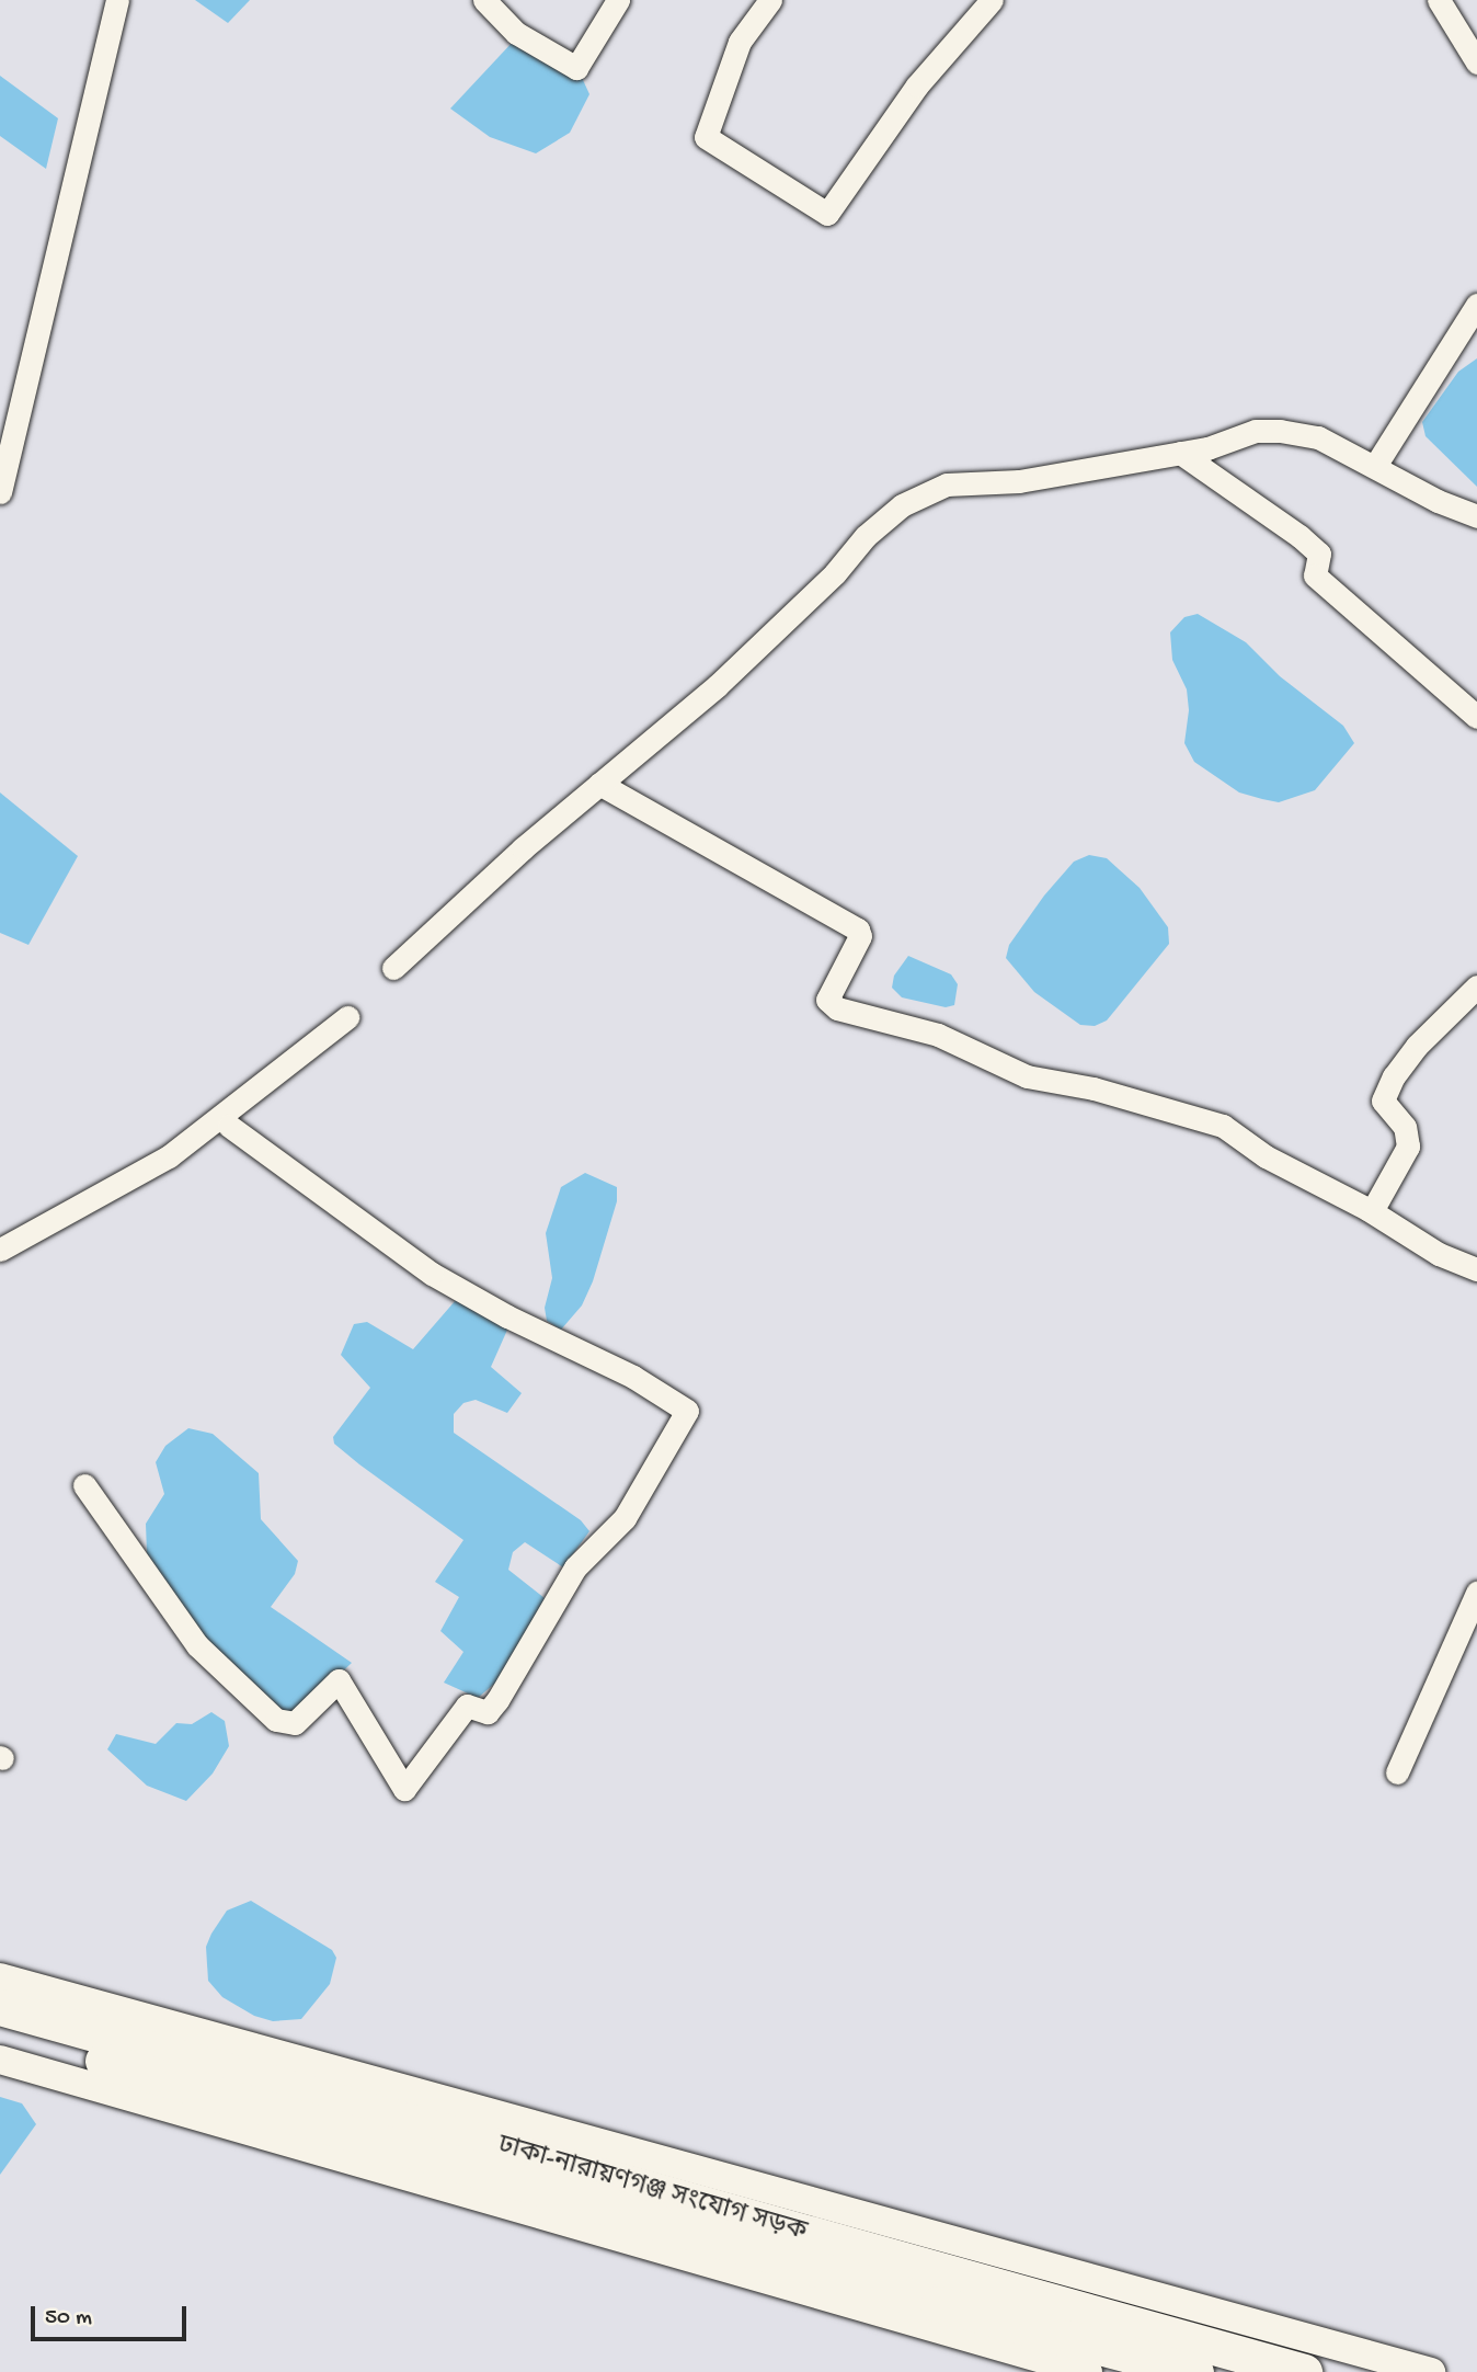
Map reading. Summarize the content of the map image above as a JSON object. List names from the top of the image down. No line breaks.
{"streets":{"main road":["ঢাকা-নারায়ণগঞ্জ সংযোগ সড়ক"]},"scale_bar":"50 m"}
